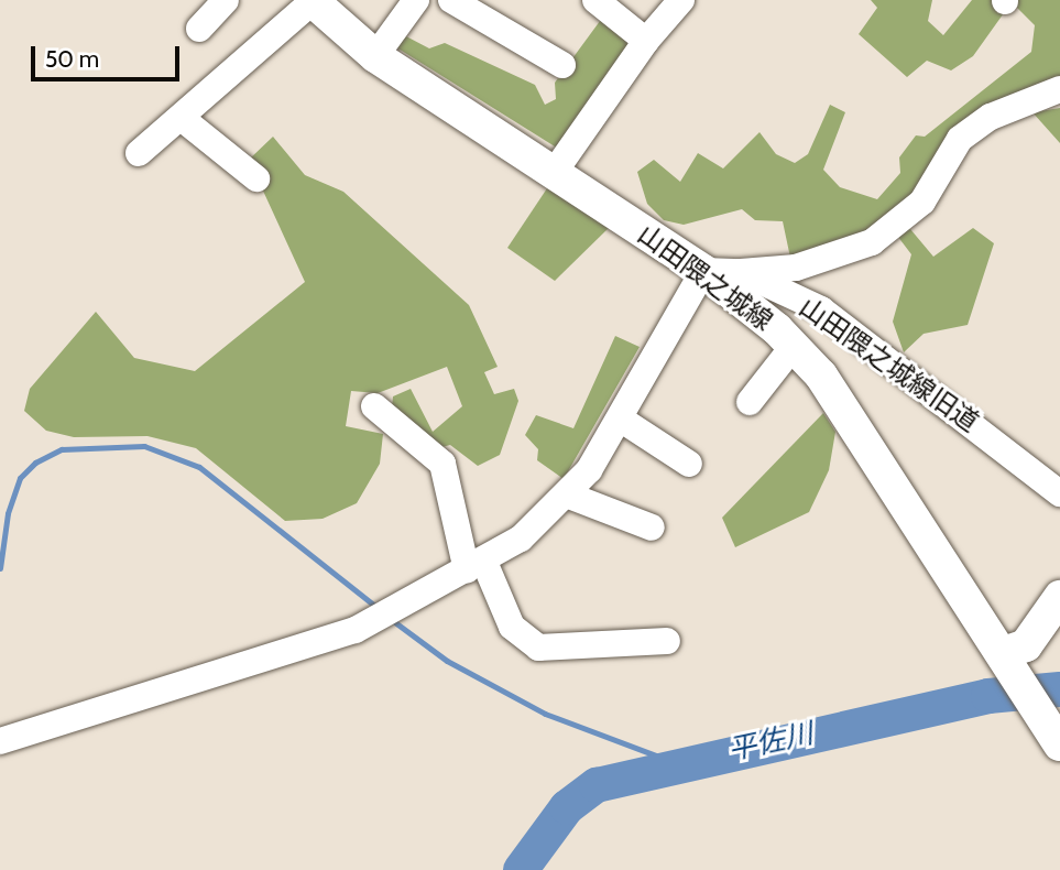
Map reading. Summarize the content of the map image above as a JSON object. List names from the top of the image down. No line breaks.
{"streets":{"main road":["山田隈之城線"],"street":["山田隈之城線旧道"]},"crossings":[["山田隈之城線","山田隈之城線旧道"]],"water":["平佐川"],"scale_bar":"50 m"}
